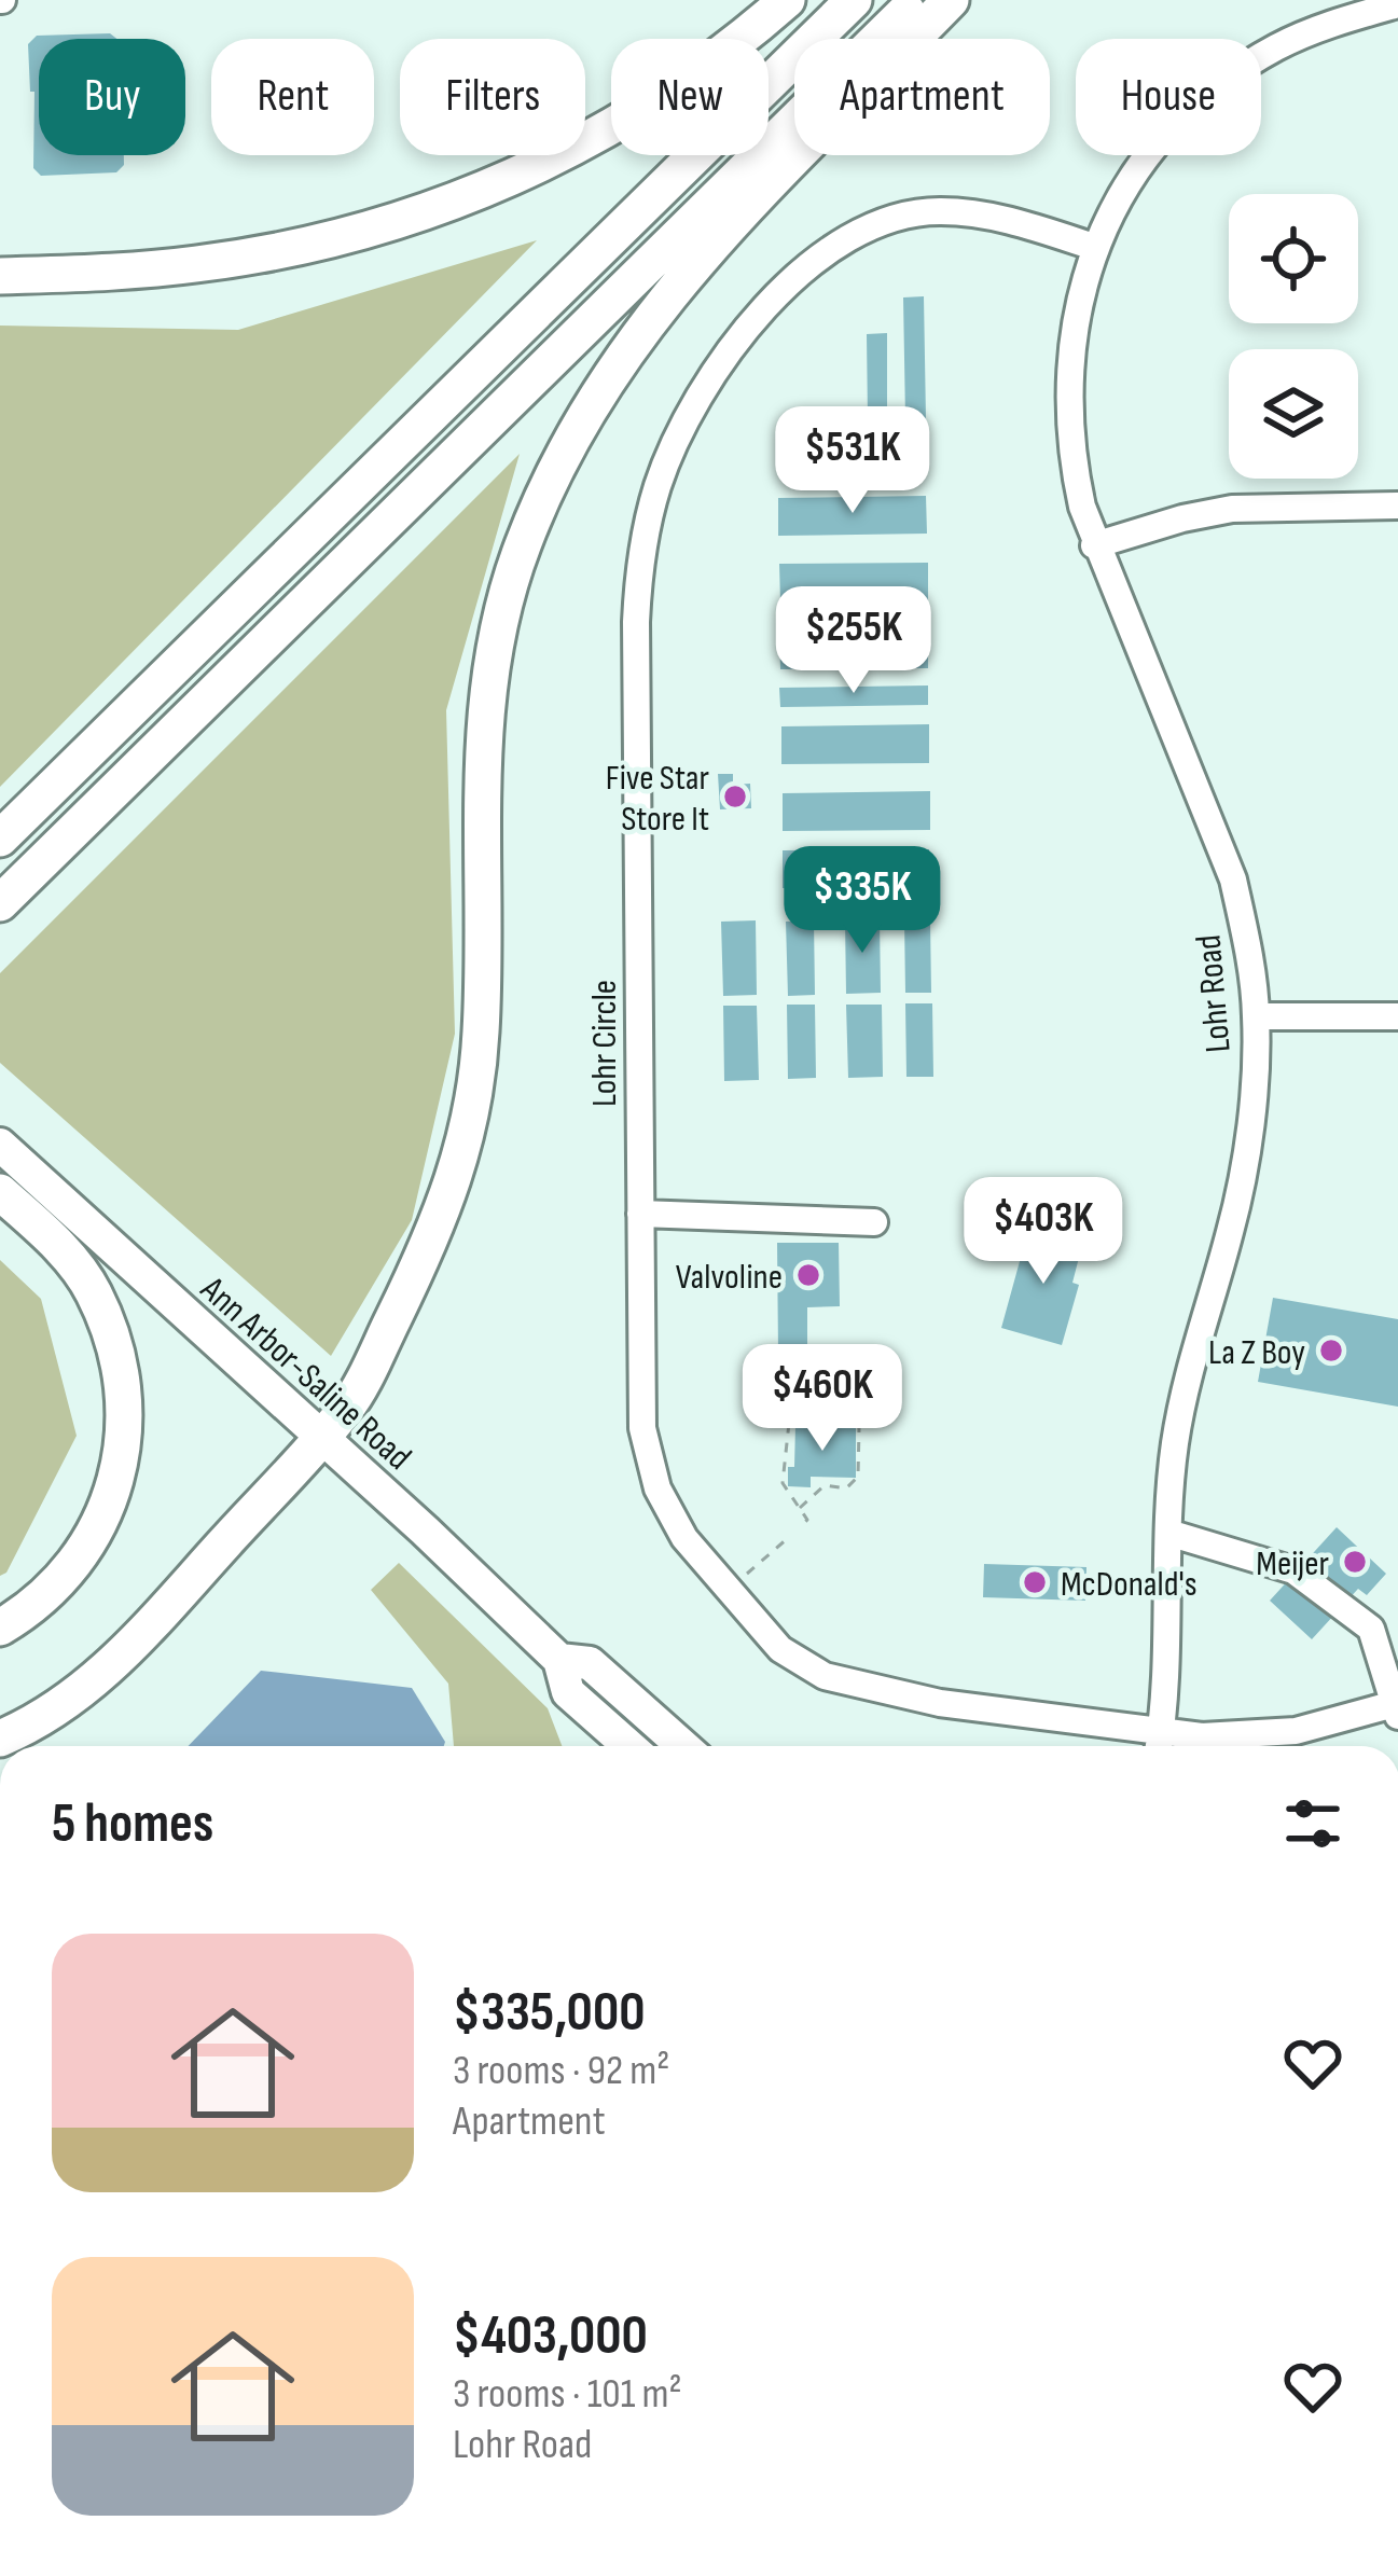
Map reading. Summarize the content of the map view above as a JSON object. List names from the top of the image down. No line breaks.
{"streets":{"main road":["Ann Arbor-Saline Road"],"street":["Lohr Road","Lohr Circle"]},"crossings":[["Lohr Road","Lohr Circle"]],"places":["Five Star Store It","Valvoline","La Z Boy","Meijer","McDonald's"],"page":{"chip":["Buy","Rent","Filters","New","Apartment","House"],"price":["$531K","$255K","$335K","$403K","$460K"],"heading":"5 homes","list":[{"name":"$335,000","note":"3 rooms · 92 m² · Apartment"},{"name":"$403,000","note":"3 rooms · 101 m² · Lohr Road"}]}}
